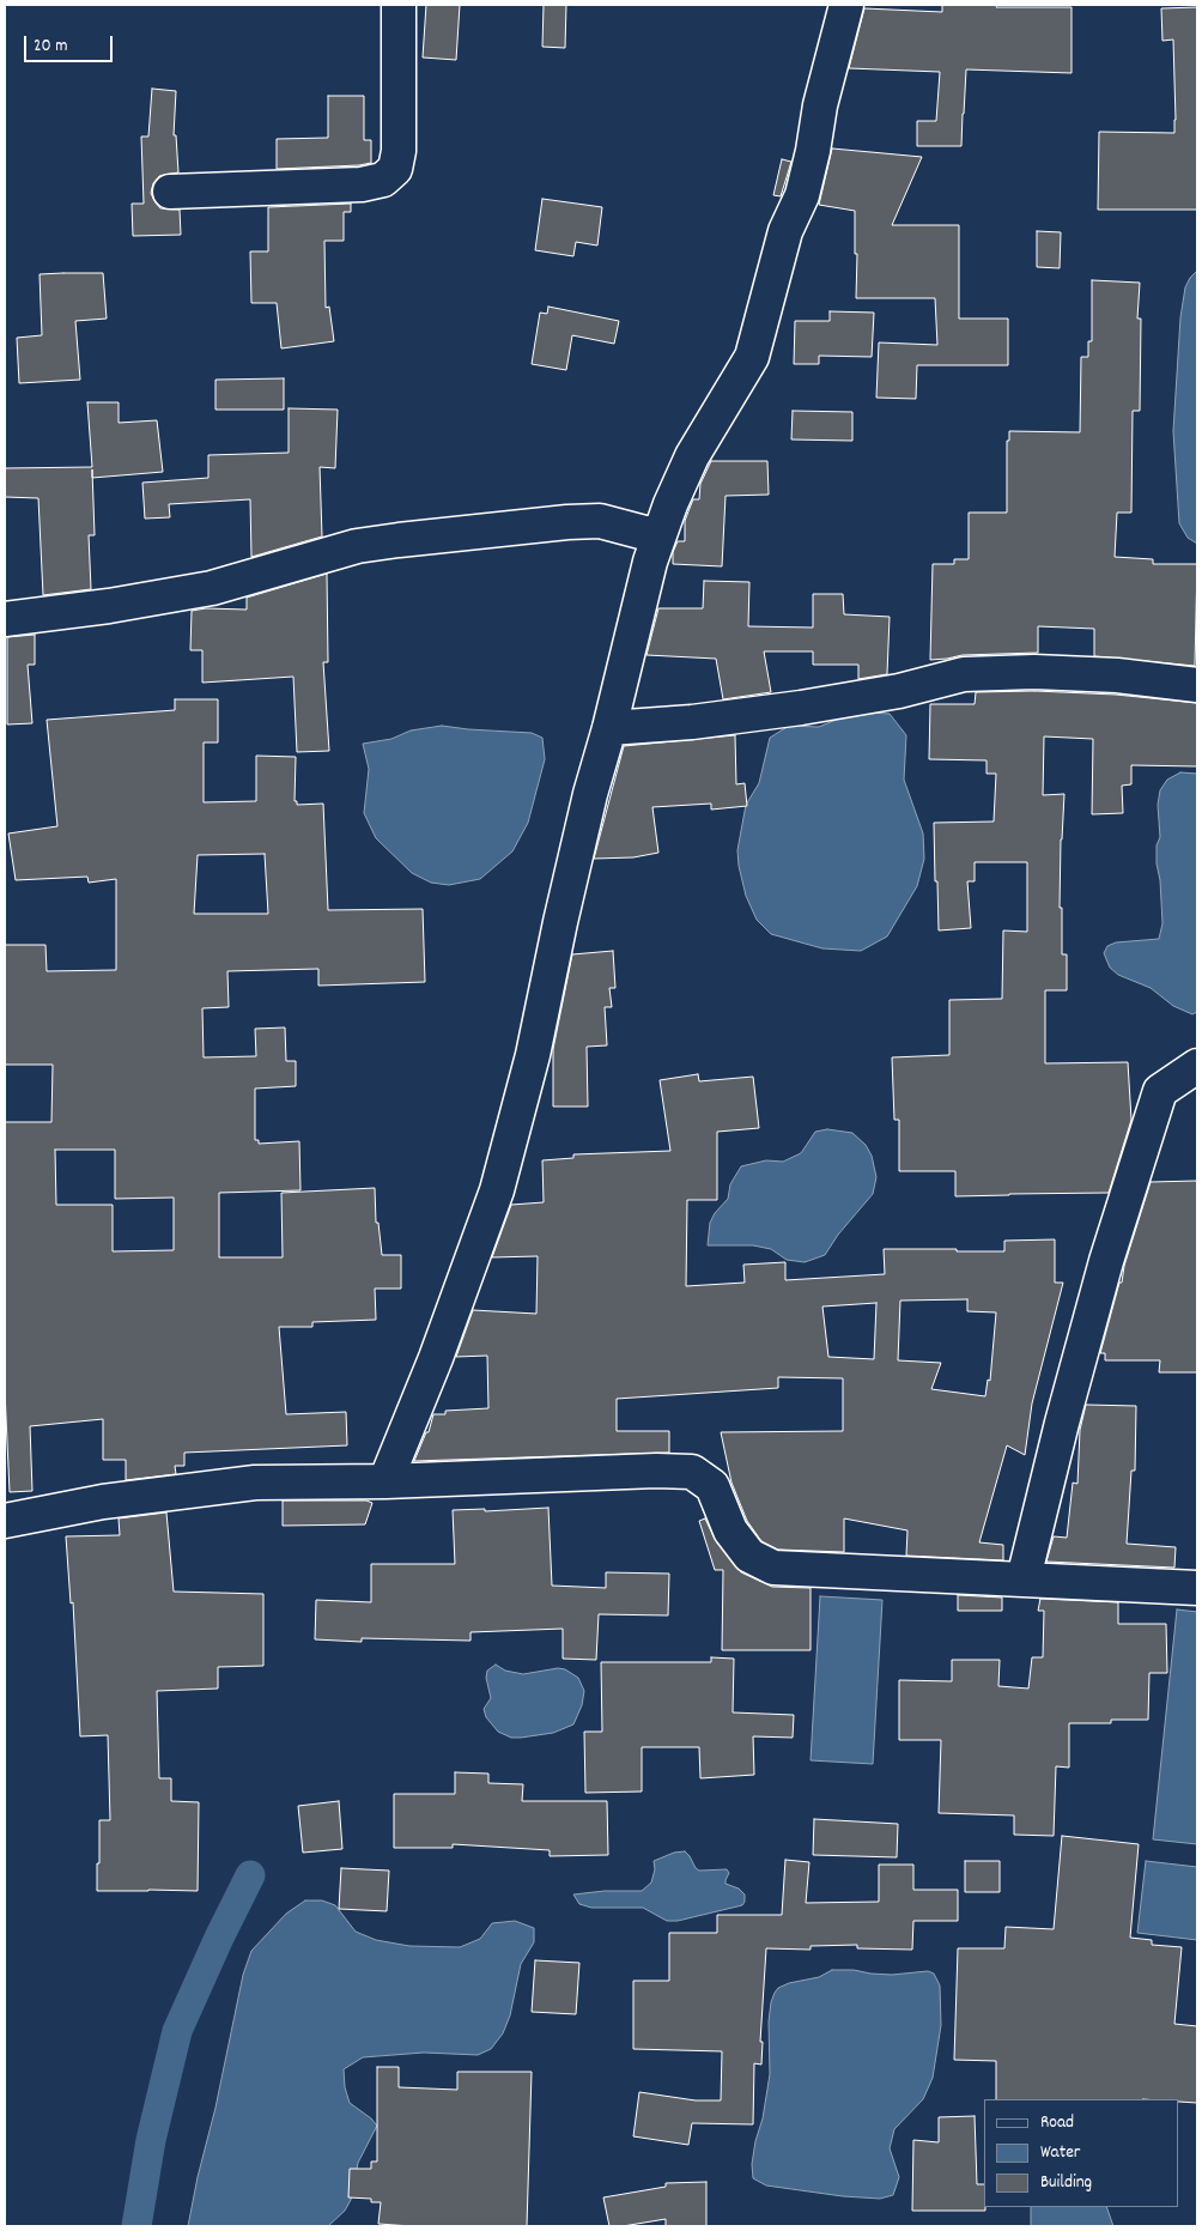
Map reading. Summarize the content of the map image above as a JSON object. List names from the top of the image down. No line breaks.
{"legend":["Road","Water","Building"],"scale_bar":"20 m"}
